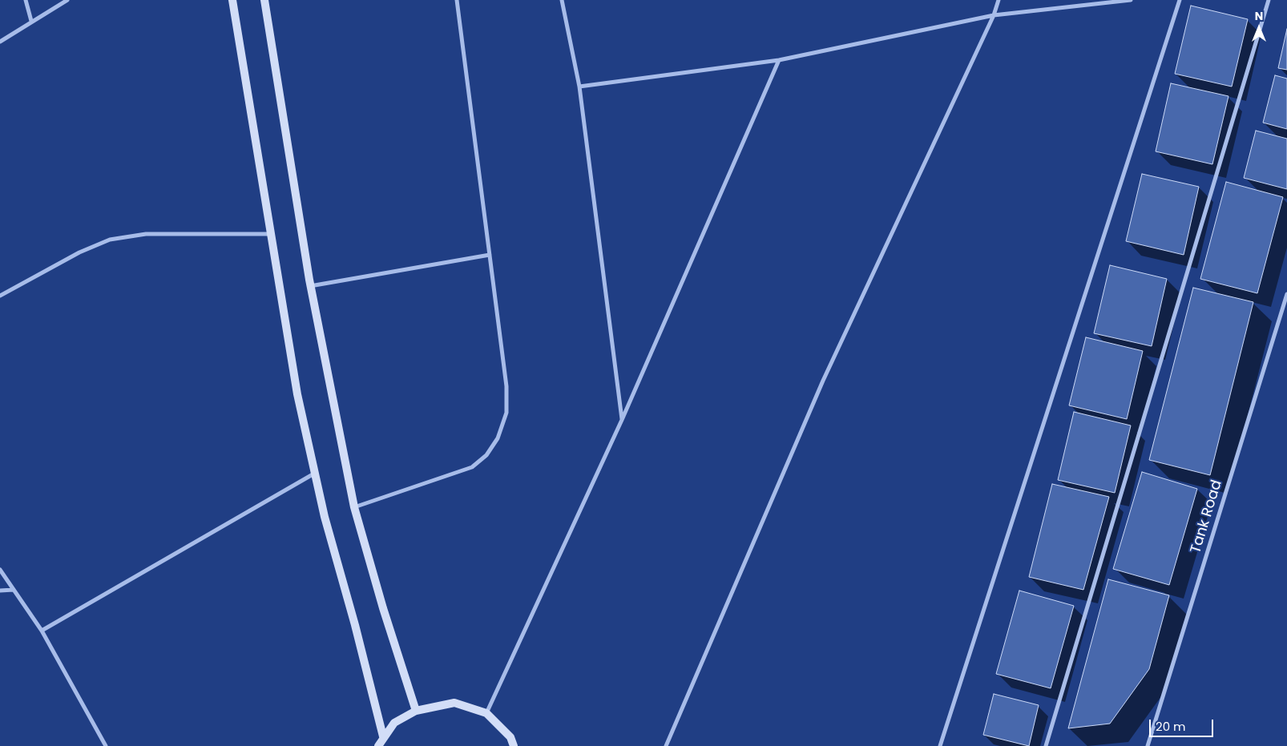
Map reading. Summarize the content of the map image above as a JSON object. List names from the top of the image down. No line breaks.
{"streets":{"street":["Tank Road"]},"scale_bar":"20 m","north":"top"}
